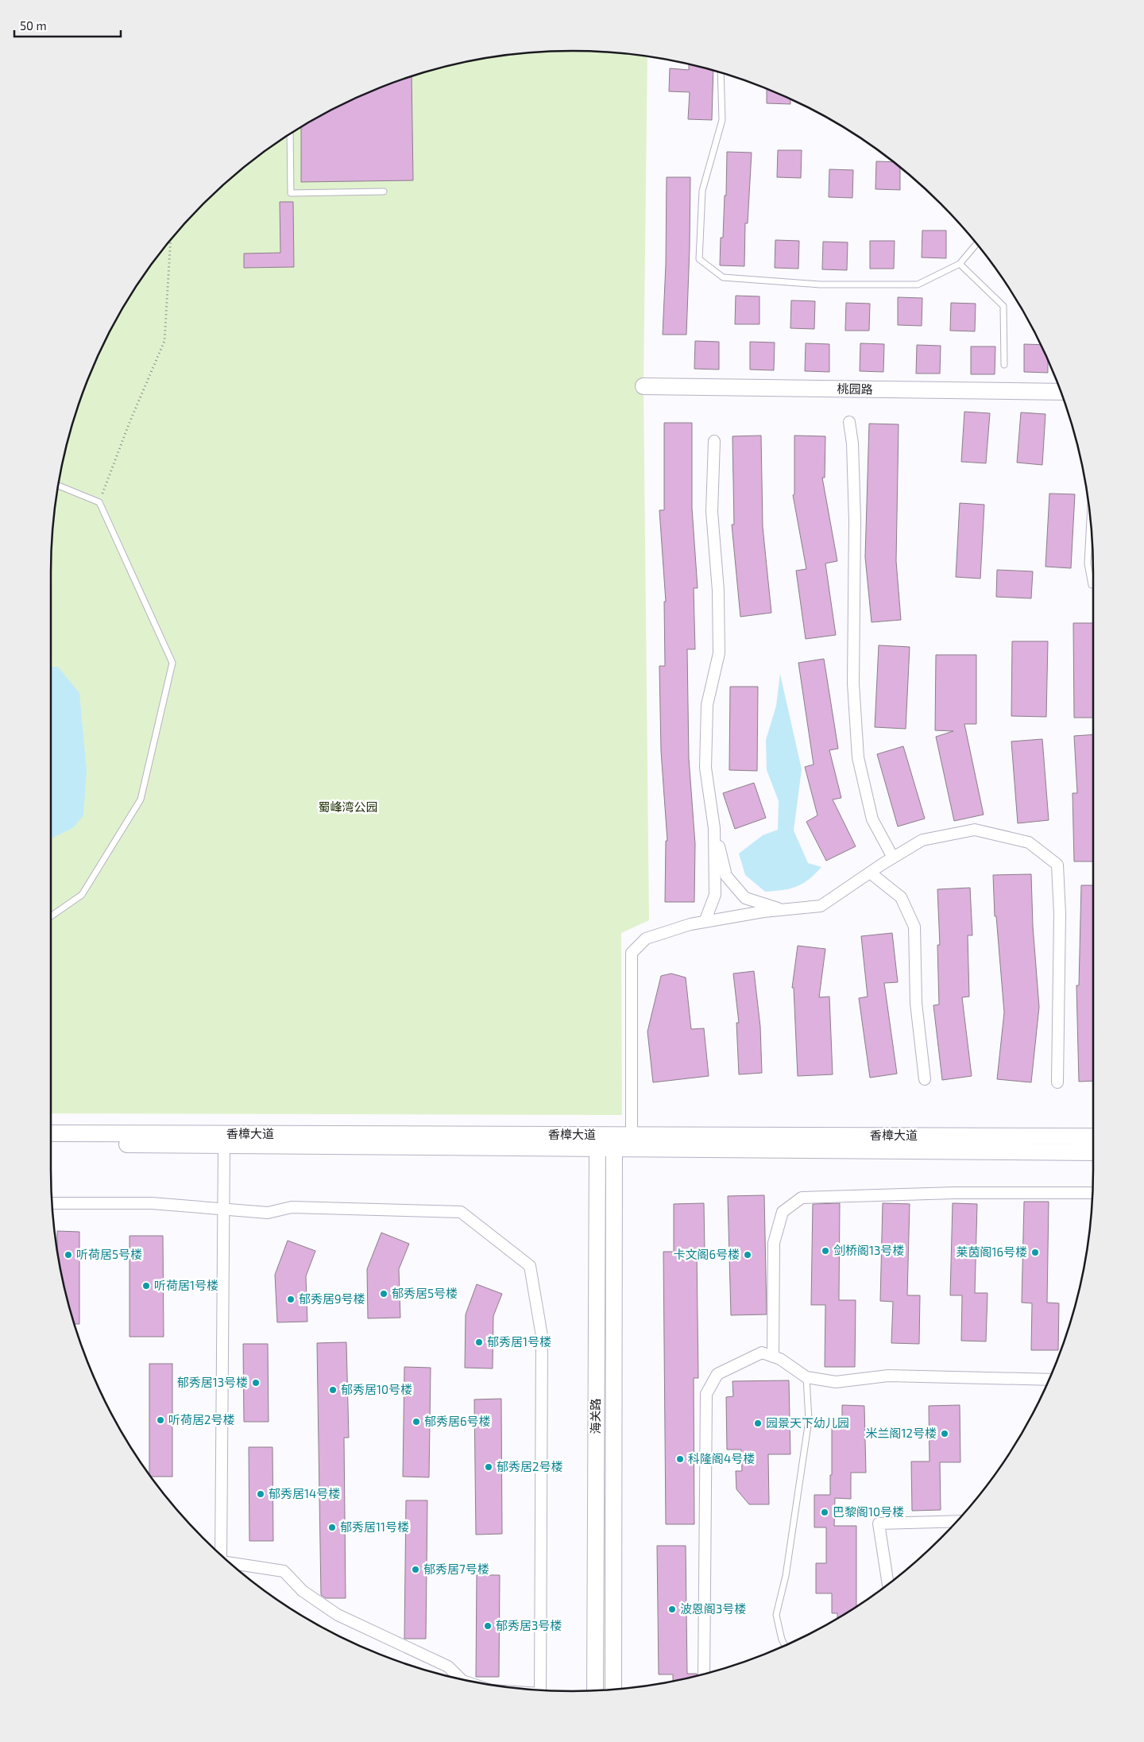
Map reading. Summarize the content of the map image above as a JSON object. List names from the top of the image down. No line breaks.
{"streets":{"street":["桃园路","香樟大道","海关路"]},"crossings":[["香樟大道","海关路"]],"parks":["蜀峰湾公园"],"places":["剑桥阁13号楼","莱茵阁16号楼","听荷居5号楼","卡文阁6号楼","听荷居1号楼","郁秀居5号楼","郁秀居9号楼","郁秀居1号楼","郁秀居13号楼","郁秀居10号楼","听荷居2号楼","郁秀居6号楼","园景天下幼儿园","米兰阁12号楼","科隆阁4号楼","郁秀居2号楼","郁秀居14号楼","巴黎阁10号楼","郁秀居11号楼","郁秀居7号楼","波恩阁3号楼","郁秀居3号楼"],"scale_bar":"50 m"}
